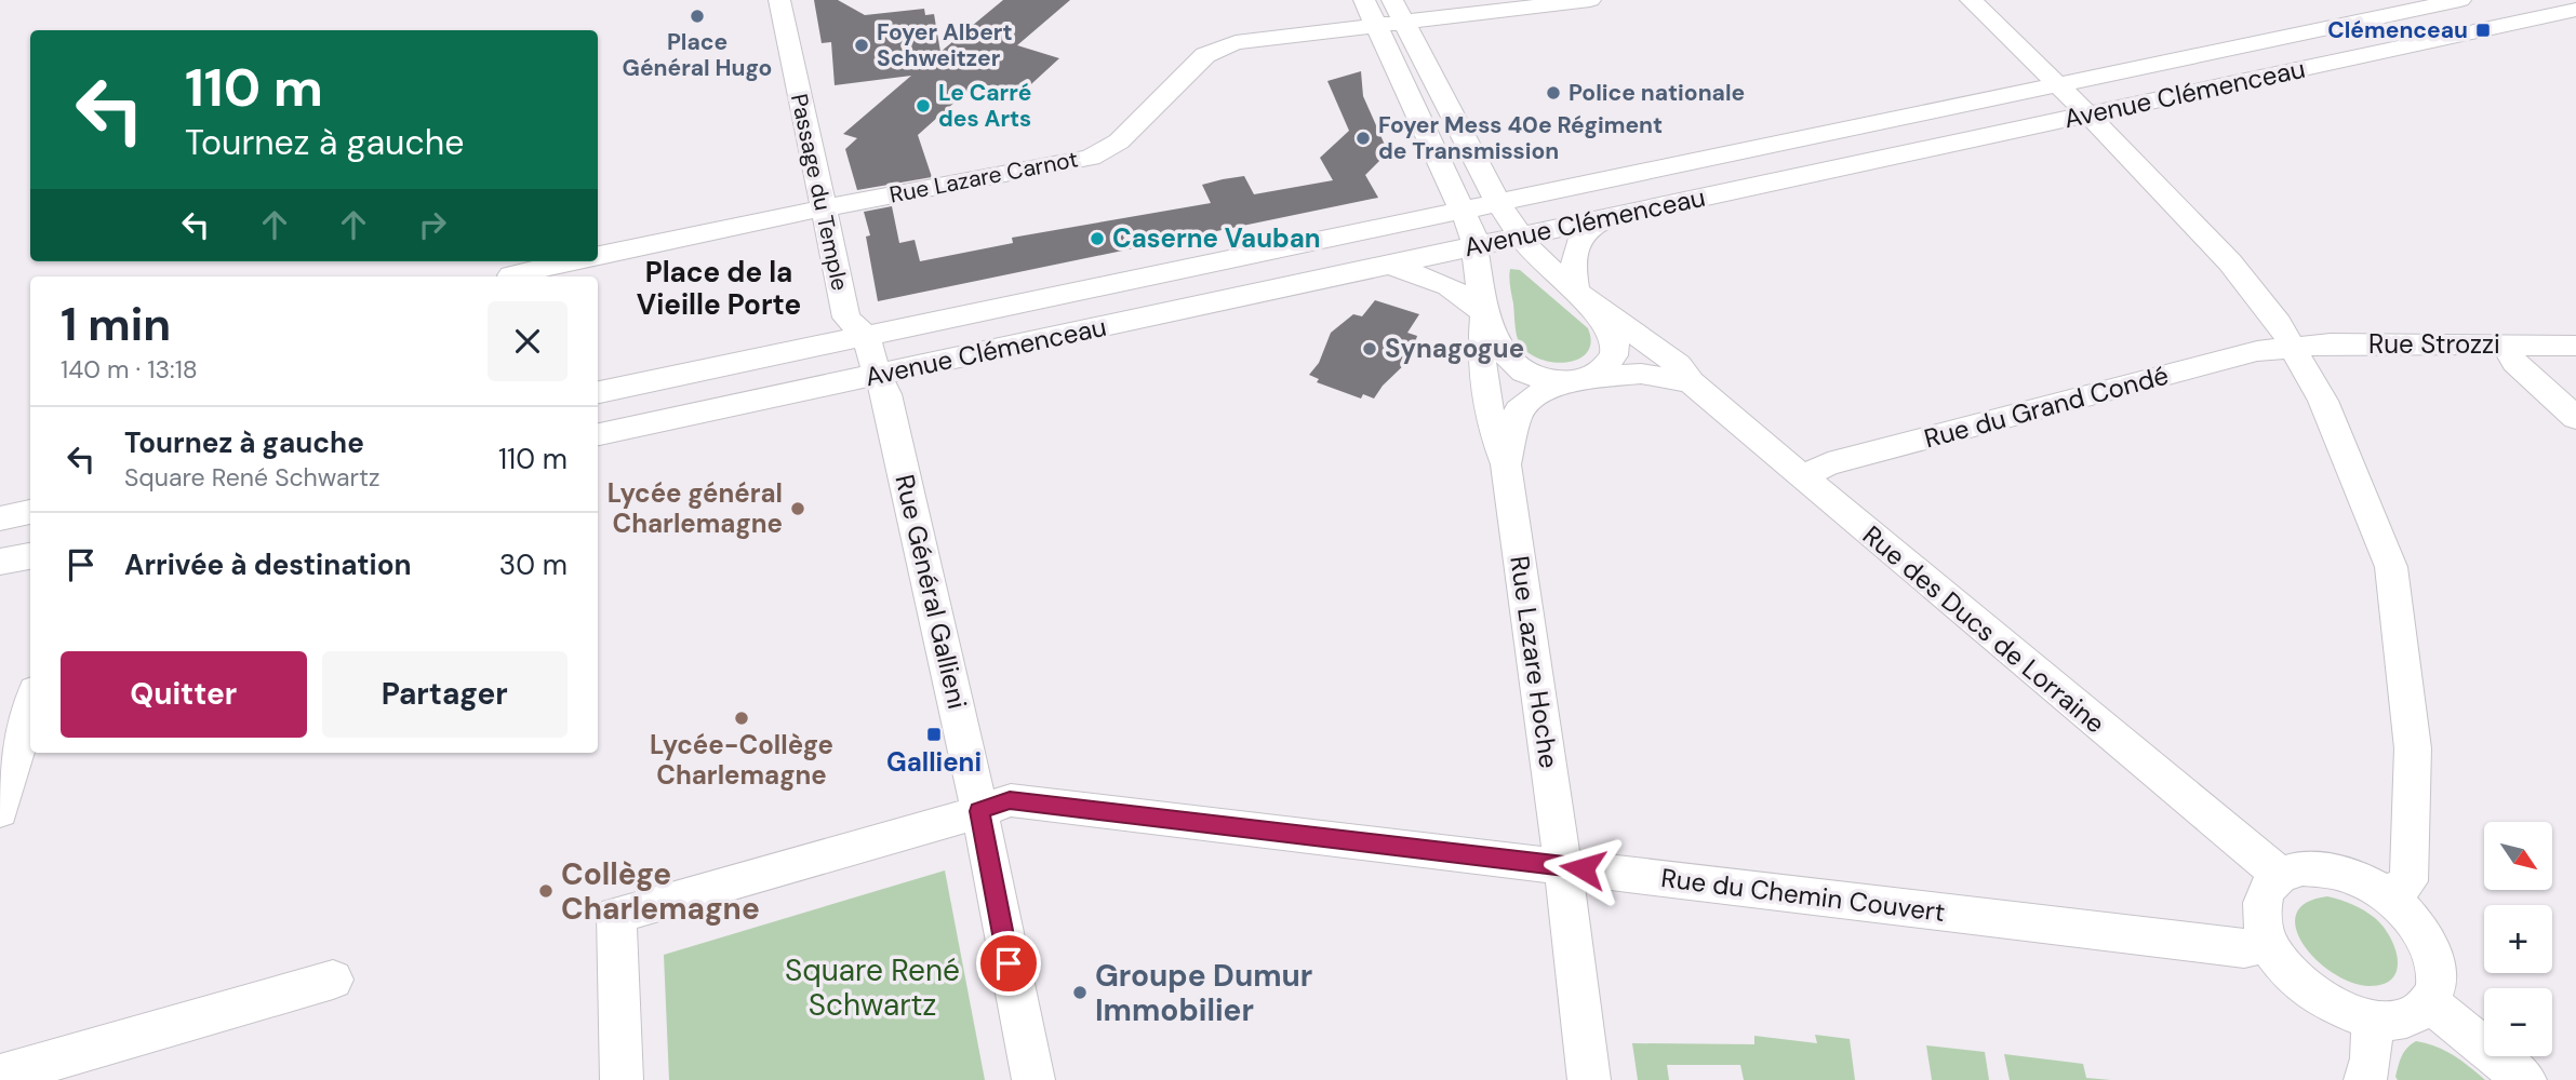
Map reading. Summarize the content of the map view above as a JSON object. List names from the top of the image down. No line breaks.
{"streets":{"street":["Avenue Clémenceau","Rue Lazare Carnot","Passage du Temple","Rue Strozzi","Rue du Grand Condé","Rue Général Gallieni","Rue des Ducs de Lorraine","Rue Lazare Hoche","Rue du Chemin Couvert"]},"crossings":[["Avenue Clémenceau","Passage du Temple"],["Avenue Clémenceau","Rue Général Gallieni"],["Avenue Clémenceau","Rue des Ducs de Lorraine"],["Avenue Clémenceau","Rue Lazare Hoche"],["Rue Lazare Carnot","Passage du Temple"],["Rue Lazare Carnot","Rue des Ducs de Lorraine"],["Rue Lazare Carnot","Rue Lazare Hoche"],["Passage du Temple","Rue Général Gallieni"],["Rue Strozzi","Rue du Grand Condé"],["Rue du Grand Condé","Rue des Ducs de Lorraine"],["Rue Général Gallieni","Rue du Chemin Couvert"],["Rue des Ducs de Lorraine","Rue du Chemin Couvert"],["Rue Lazare Hoche","Rue du Chemin Couvert"]],"districts":["Place de la Vieille Porte"],"parks":["Square René Schwartz"],"places":{"other":["Place Général Hugo","Foyer Albert Schweitzer","Police nationale","Le Carré des Arts","Foyer Mess 40e Régiment de Transmission","Caserne Vauban","Synagogue","Lycée général Charlemagne","Lycée-Collège Charlemagne","Collège Charlemagne","Groupe Dumur Immobilier"],"transit":["Clémenceau","Gallieni"]},"north":"bottom right","page":{"turn":["110 m","Tournez à gauche"],"heading":["1 min","140 m · 13:18"],"list":[{"name":"Tournez à gauche","note":"Square René Schwartz","value":"110 m"},{"name":"Arrivée à destination","value":"30 m"}],"buttons":["Quitter","Partager"],"map_buttons":["+","−"]}}
